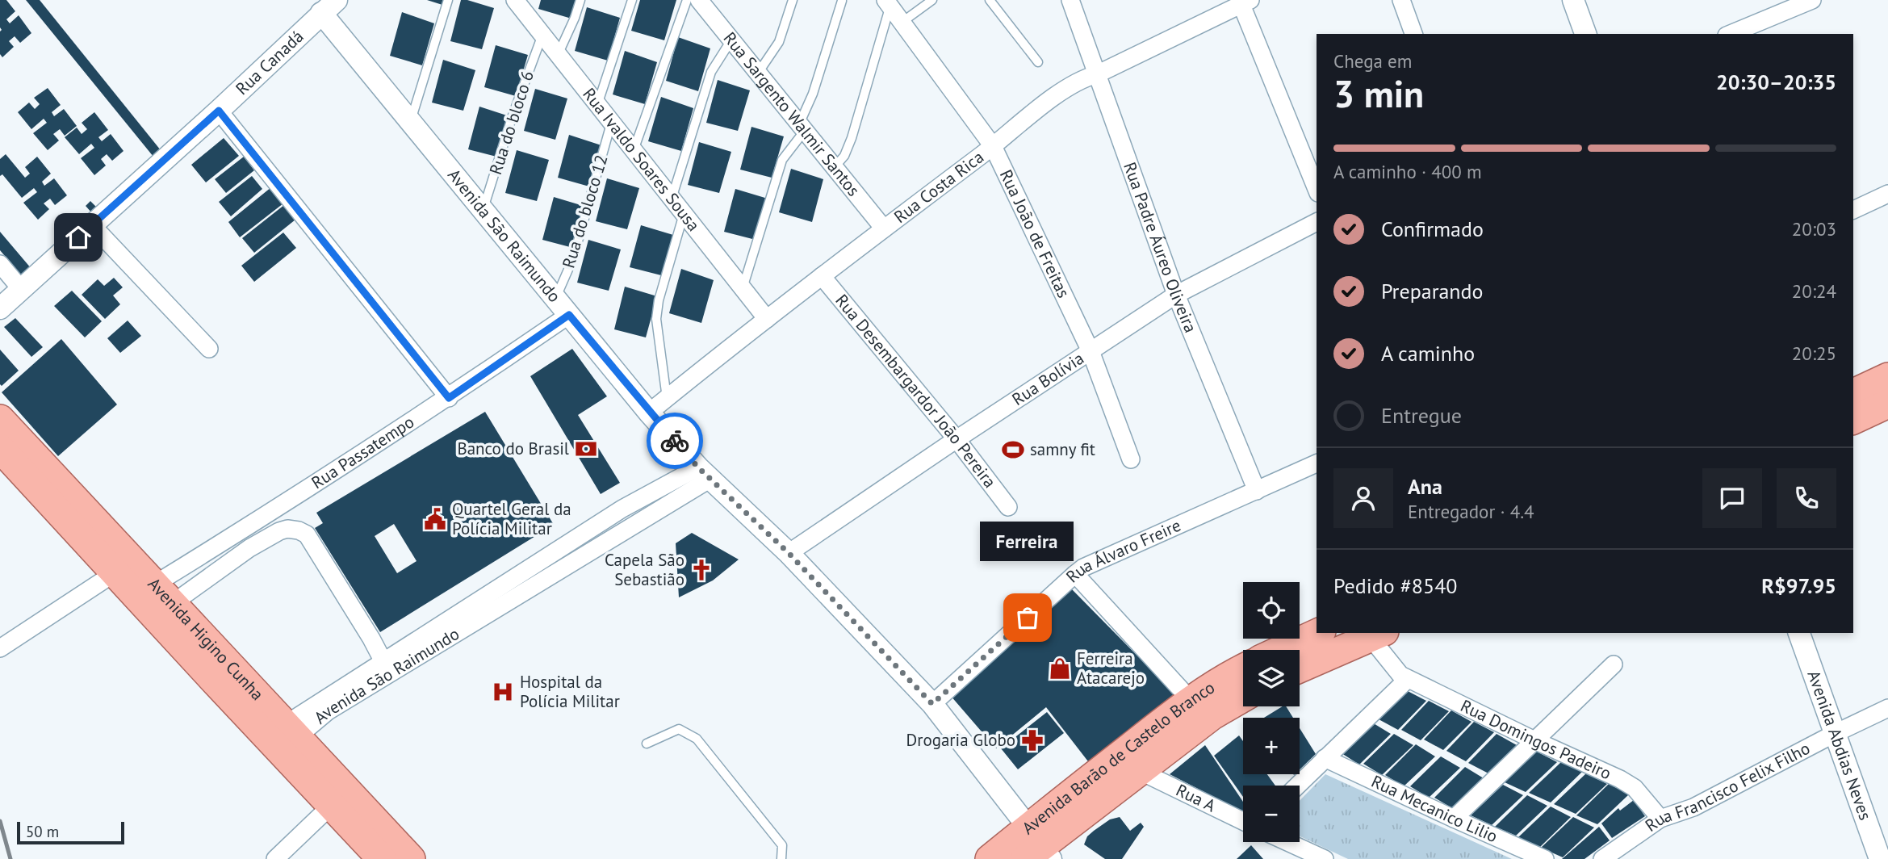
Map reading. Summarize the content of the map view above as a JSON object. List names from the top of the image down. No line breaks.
{"streets":{"main road":["Avenida Higino Cunha","Avenida Barão de Castelo Branco"],"street":["Rua Canadá","Rua Sargento Walmir Santos","Rua Ivaldo Soares Sousa","Rua Costa Rica","Rua João de Freitas","Avenida São Raimundo","Rua Padre Áureo Oliveira","Rua Bolívia","Rua Desembargardor João Pereira","Rua Passatempo","Rua Álvaro Freire","Rua Domingos Padeiro","Avenida Abdias Neves","Rua Francisco Felix Filho","Rua A","Rua Mecanico Lilio"],"lane":["Rua do bloco 6","Rua do bloco 12"]},"crossings":[["Rua Canadá","Avenida São Raimundo"],["Rua Sargento Walmir Santos","Rua Costa Rica"],["Rua do bloco 6","Rua Ivaldo Soares Sousa"],["Rua do bloco 6","Avenida São Raimundo"],["Rua Ivaldo Soares Sousa","Rua Costa Rica"],["Rua Ivaldo Soares Sousa","Rua do bloco 12"],["Rua Costa Rica","Rua João de Freitas"],["Rua Costa Rica","Avenida São Raimundo"],["Rua Costa Rica","Rua Padre Áureo Oliveira"],["Rua Costa Rica","Rua Desembargardor João Pereira"],["Rua do bloco 12","Avenida São Raimundo"],["Rua do bloco 12","Rua Passatempo"],["Rua João de Freitas","Rua Bolívia"],["Avenida São Raimundo","Rua Bolívia"],["Avenida São Raimundo","Rua Passatempo"],["Avenida São Raimundo","Rua Álvaro Freire"],["Avenida São Raimundo","Avenida Higino Cunha"],["Avenida São Raimundo","Avenida Barão de Castelo Branco"],["Rua Padre Áureo Oliveira","Rua Bolívia"],["Rua Padre Áureo Oliveira","Rua Álvaro Freire"],["Rua Bolívia","Rua Desembargardor João Pereira"],["Rua Passatempo","Avenida Higino Cunha"],["Rua Domingos Padeiro","Rua Francisco Felix Filho"],["Avenida Abdias Neves","Rua Francisco Felix Filho"],["Avenida Barão de Castelo Branco","Rua A"]],"places":{"bank":["Banco do Brasil"],"sports":["samny fit"],"public building":["Quartel Geral da Polícia Militar"],"church":["Capela São Sebastião"],"other":["Ferreira"],"shop":["Ferreira Atacarejo"],"hospital":["Hospital da Polícia Militar"],"pharmacy":["Drogaria Globo"]},"scale_bar":"50 m","page":{"heading":["3 min","Chega em","20:30–20:35"],"panel":["Ana","Entregador · 4.4","Pedido #8540","R$97.95"],"bar":"A caminho · 400 m","list":[["Confirmado","20:03"],["Preparando","20:24"],["A caminho","20:25"],"Entregue"],"bubble":"Ferreira","map_buttons":["+","−"],"scale":"50 m"}}
